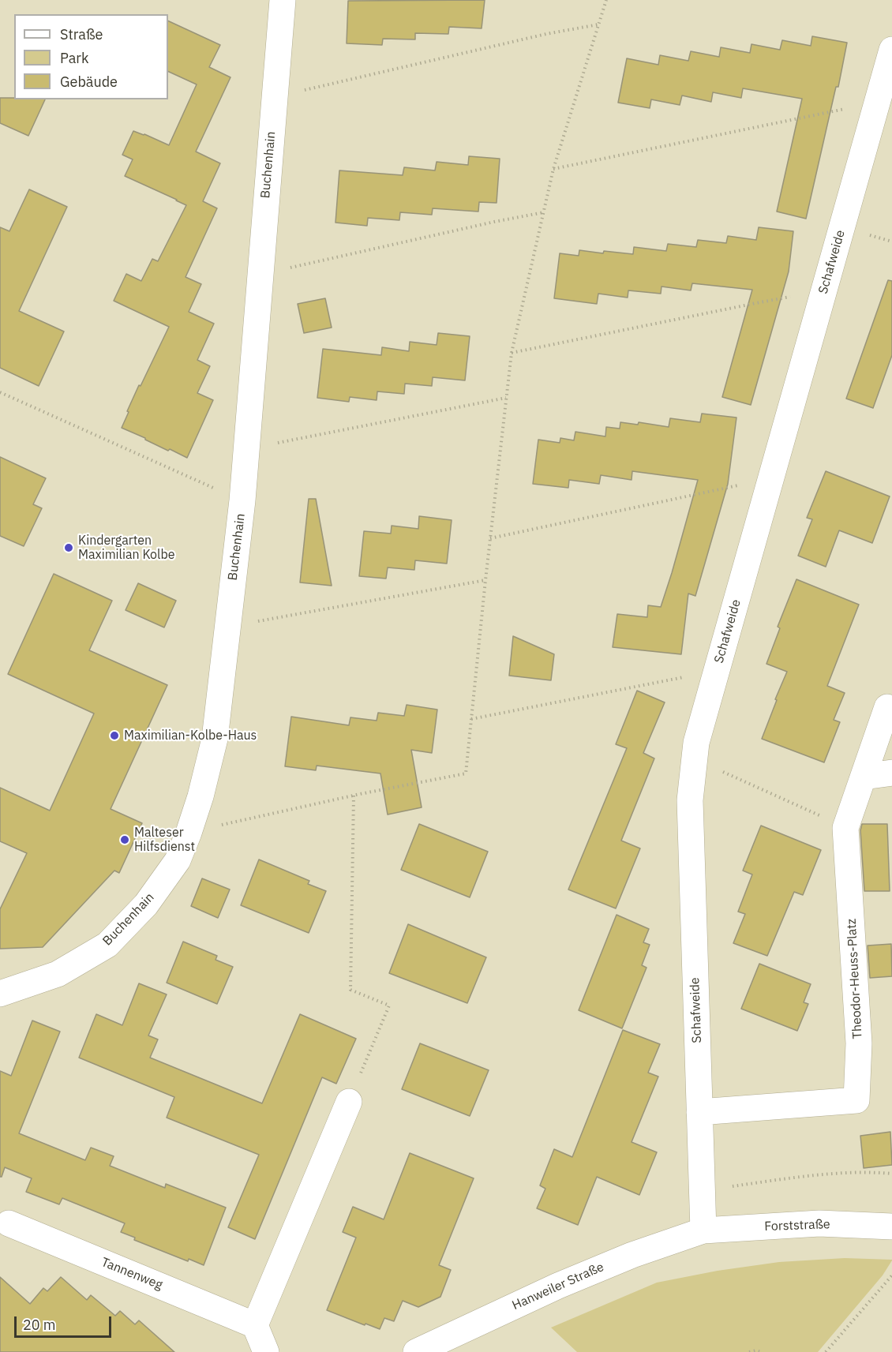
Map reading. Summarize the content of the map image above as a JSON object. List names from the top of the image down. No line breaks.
{"streets":{"street":["Buchenhain","Schafweide","Theodor-Heuss-Platz","Forststraße","Tannenweg","Hanweiler Straße"]},"crossings":[["Schafweide","Theodor-Heuss-Platz"],["Schafweide","Forststraße"],["Schafweide","Hanweiler Straße"],["Forststraße","Hanweiler Straße"]],"places":["Kindergarten Maximilian Kolbe","Maximilian-Kolbe-Haus","Malteser Hilfsdienst"],"legend":["Straße","Park","Gebäude"],"scale_bar":"20 m"}
